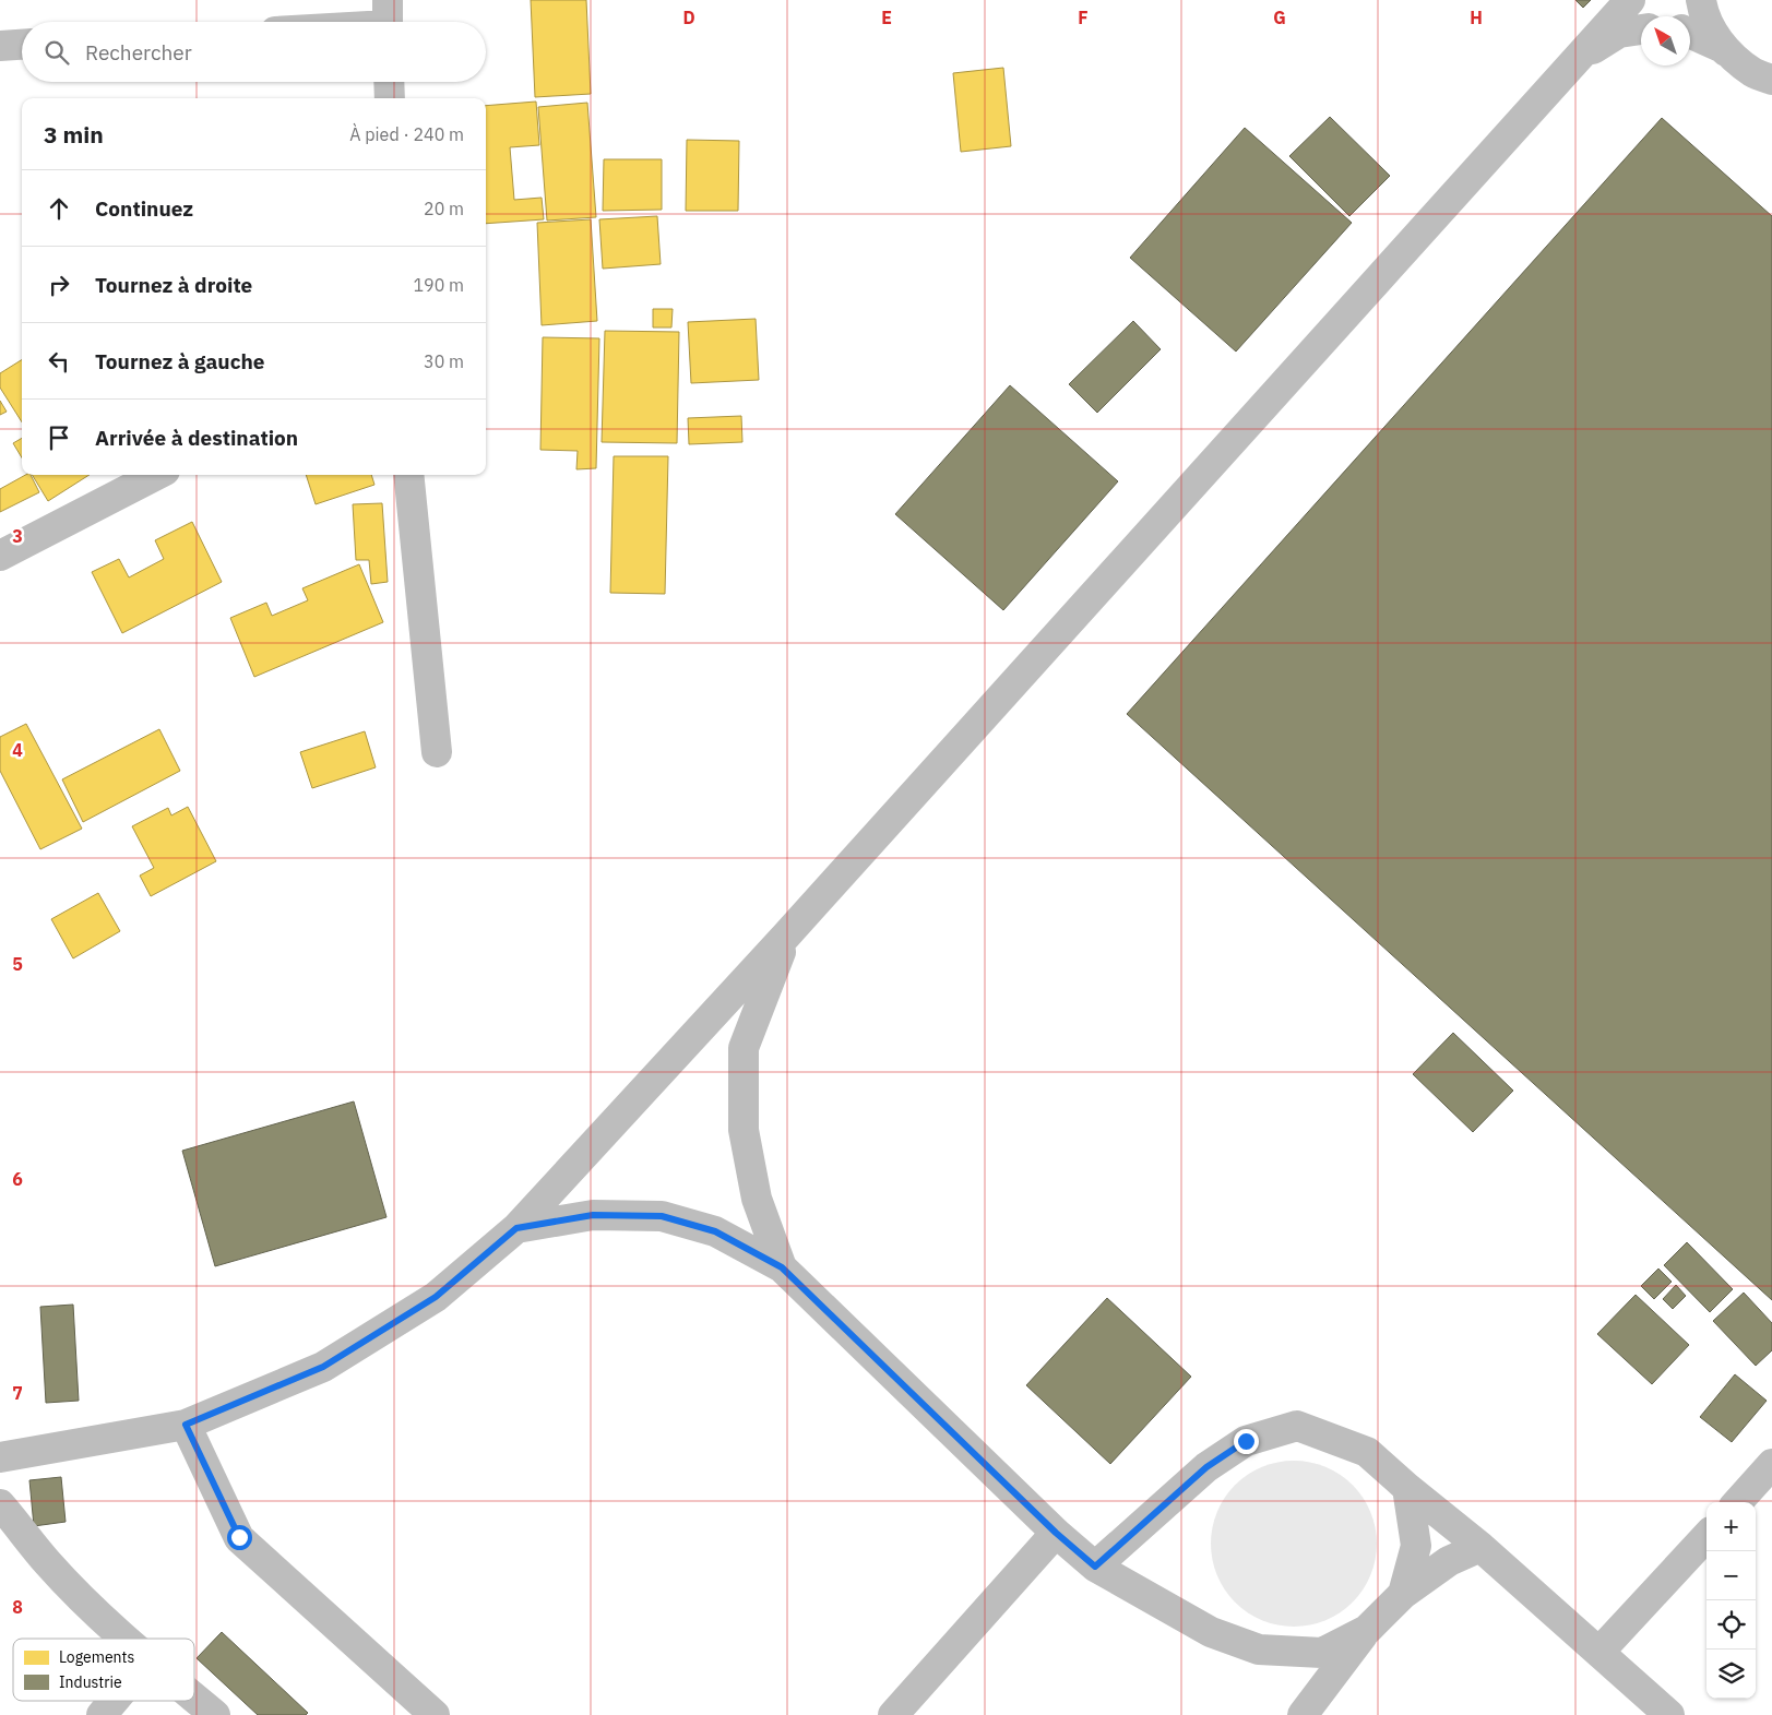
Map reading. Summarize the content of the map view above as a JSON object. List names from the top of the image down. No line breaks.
{"legend":["Logements","Industrie"],"north":"top left","page":{"search":"Rechercher","heading":["3 min","À pied · 240 m"],"list":[["Continuez","20 m"],["Tournez à droite","190 m"],["Tournez à gauche","30 m"],"Arrivée à destination"],"map_buttons":["+","−"]},"grid":{"columns":["D","E","F","G","H"],"rows":["3","4","5","6","7","8"]}}
